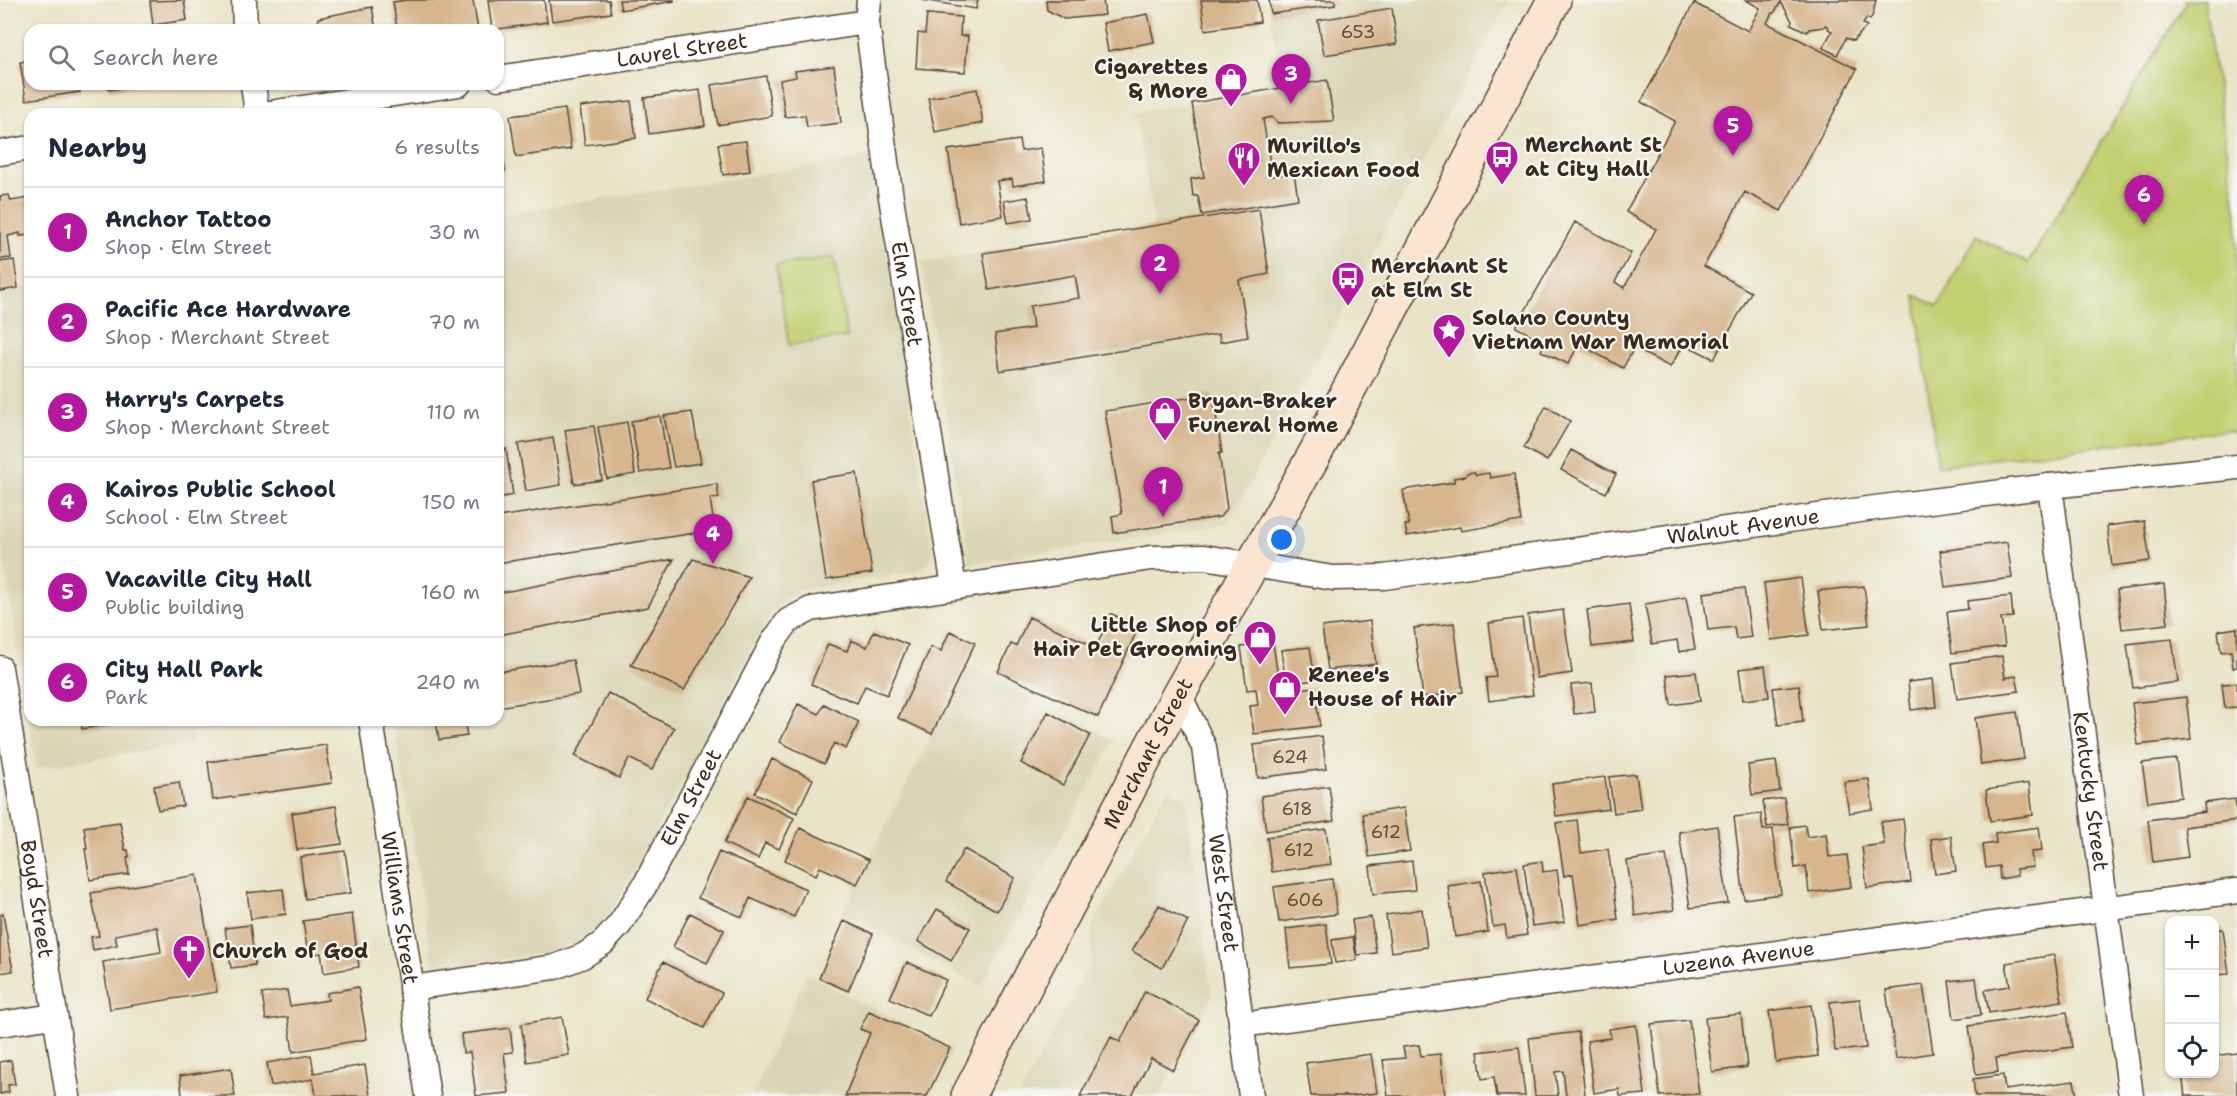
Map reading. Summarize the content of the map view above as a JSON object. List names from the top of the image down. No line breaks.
{"streets":{"main road":["Merchant Street"],"street":["Laurel Street","Elm Street","Walnut Avenue","Kentucky Street","West Street","Boyd Street","Williams Street","Luzena Avenue"]},"crossings":[["Laurel Street","Elm Street"],["Elm Street","Walnut Avenue"],["Elm Street","Merchant Street"],["Elm Street","Williams Street"],["Walnut Avenue","Merchant Street"],["Walnut Avenue","Kentucky Street"],["Merchant Street","West Street"],["Kentucky Street","Luzena Avenue"],["West Street","Luzena Avenue"]],"places":{"shop":["Cigarettes & More","Bryan-Braker Funeral Home","Little Shop of Hair Pet Grooming","Renee's House of Hair"],"bus stop":["Merchant St at City Hall","Merchant St at Elm St"],"restaurant":["Murillo's Mexican Food"],"place":["Solano County Vietnam War Memorial"],"church":["Church of God"]},"house_numbers":["653","624","618","612","612","606"],"page":{"search":"Search here","pins":["3","5","6","2","1","4"],"heading":["Nearby","6 results"],"list":[{"mark":"1","name":"Anchor Tattoo","note":"Shop · Elm Street","value":"30 m"},{"mark":"2","name":"Pacific Ace Hardware","note":"Shop · Merchant Street","value":"70 m"},{"mark":"3","name":"Harry's Carpets","note":"Shop · Merchant Street","value":"110 m"},{"mark":"4","name":"Kairos Public School","note":"School · Elm Street","value":"150 m"},{"mark":"5","name":"Vacaville City Hall","note":"Public building","value":"160 m"},{"mark":"6","name":"City Hall Park","note":"Park","value":"240 m"}],"map_buttons":["+","−"]}}
